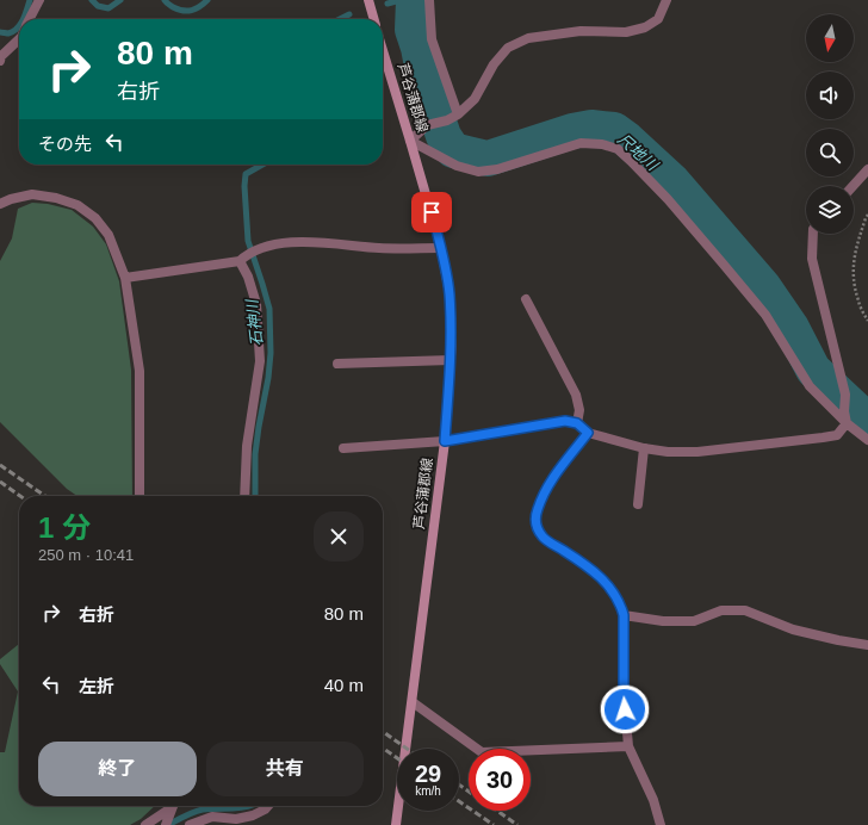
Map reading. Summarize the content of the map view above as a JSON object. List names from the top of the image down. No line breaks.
{"streets":{"main road":["芦谷蒲郡線"]},"water":["尺地川","石神川"],"north":"bottom","page":{"turn":["80 m","右折"],"then":"その先","heading":["1 分","250 m · 10:41"],"list":[{"name":"右折","value":"80 m"},{"name":"左折","value":"40 m"}],"buttons":["終了","共有"],"speed":"29 km/h","limit":"30"}}
